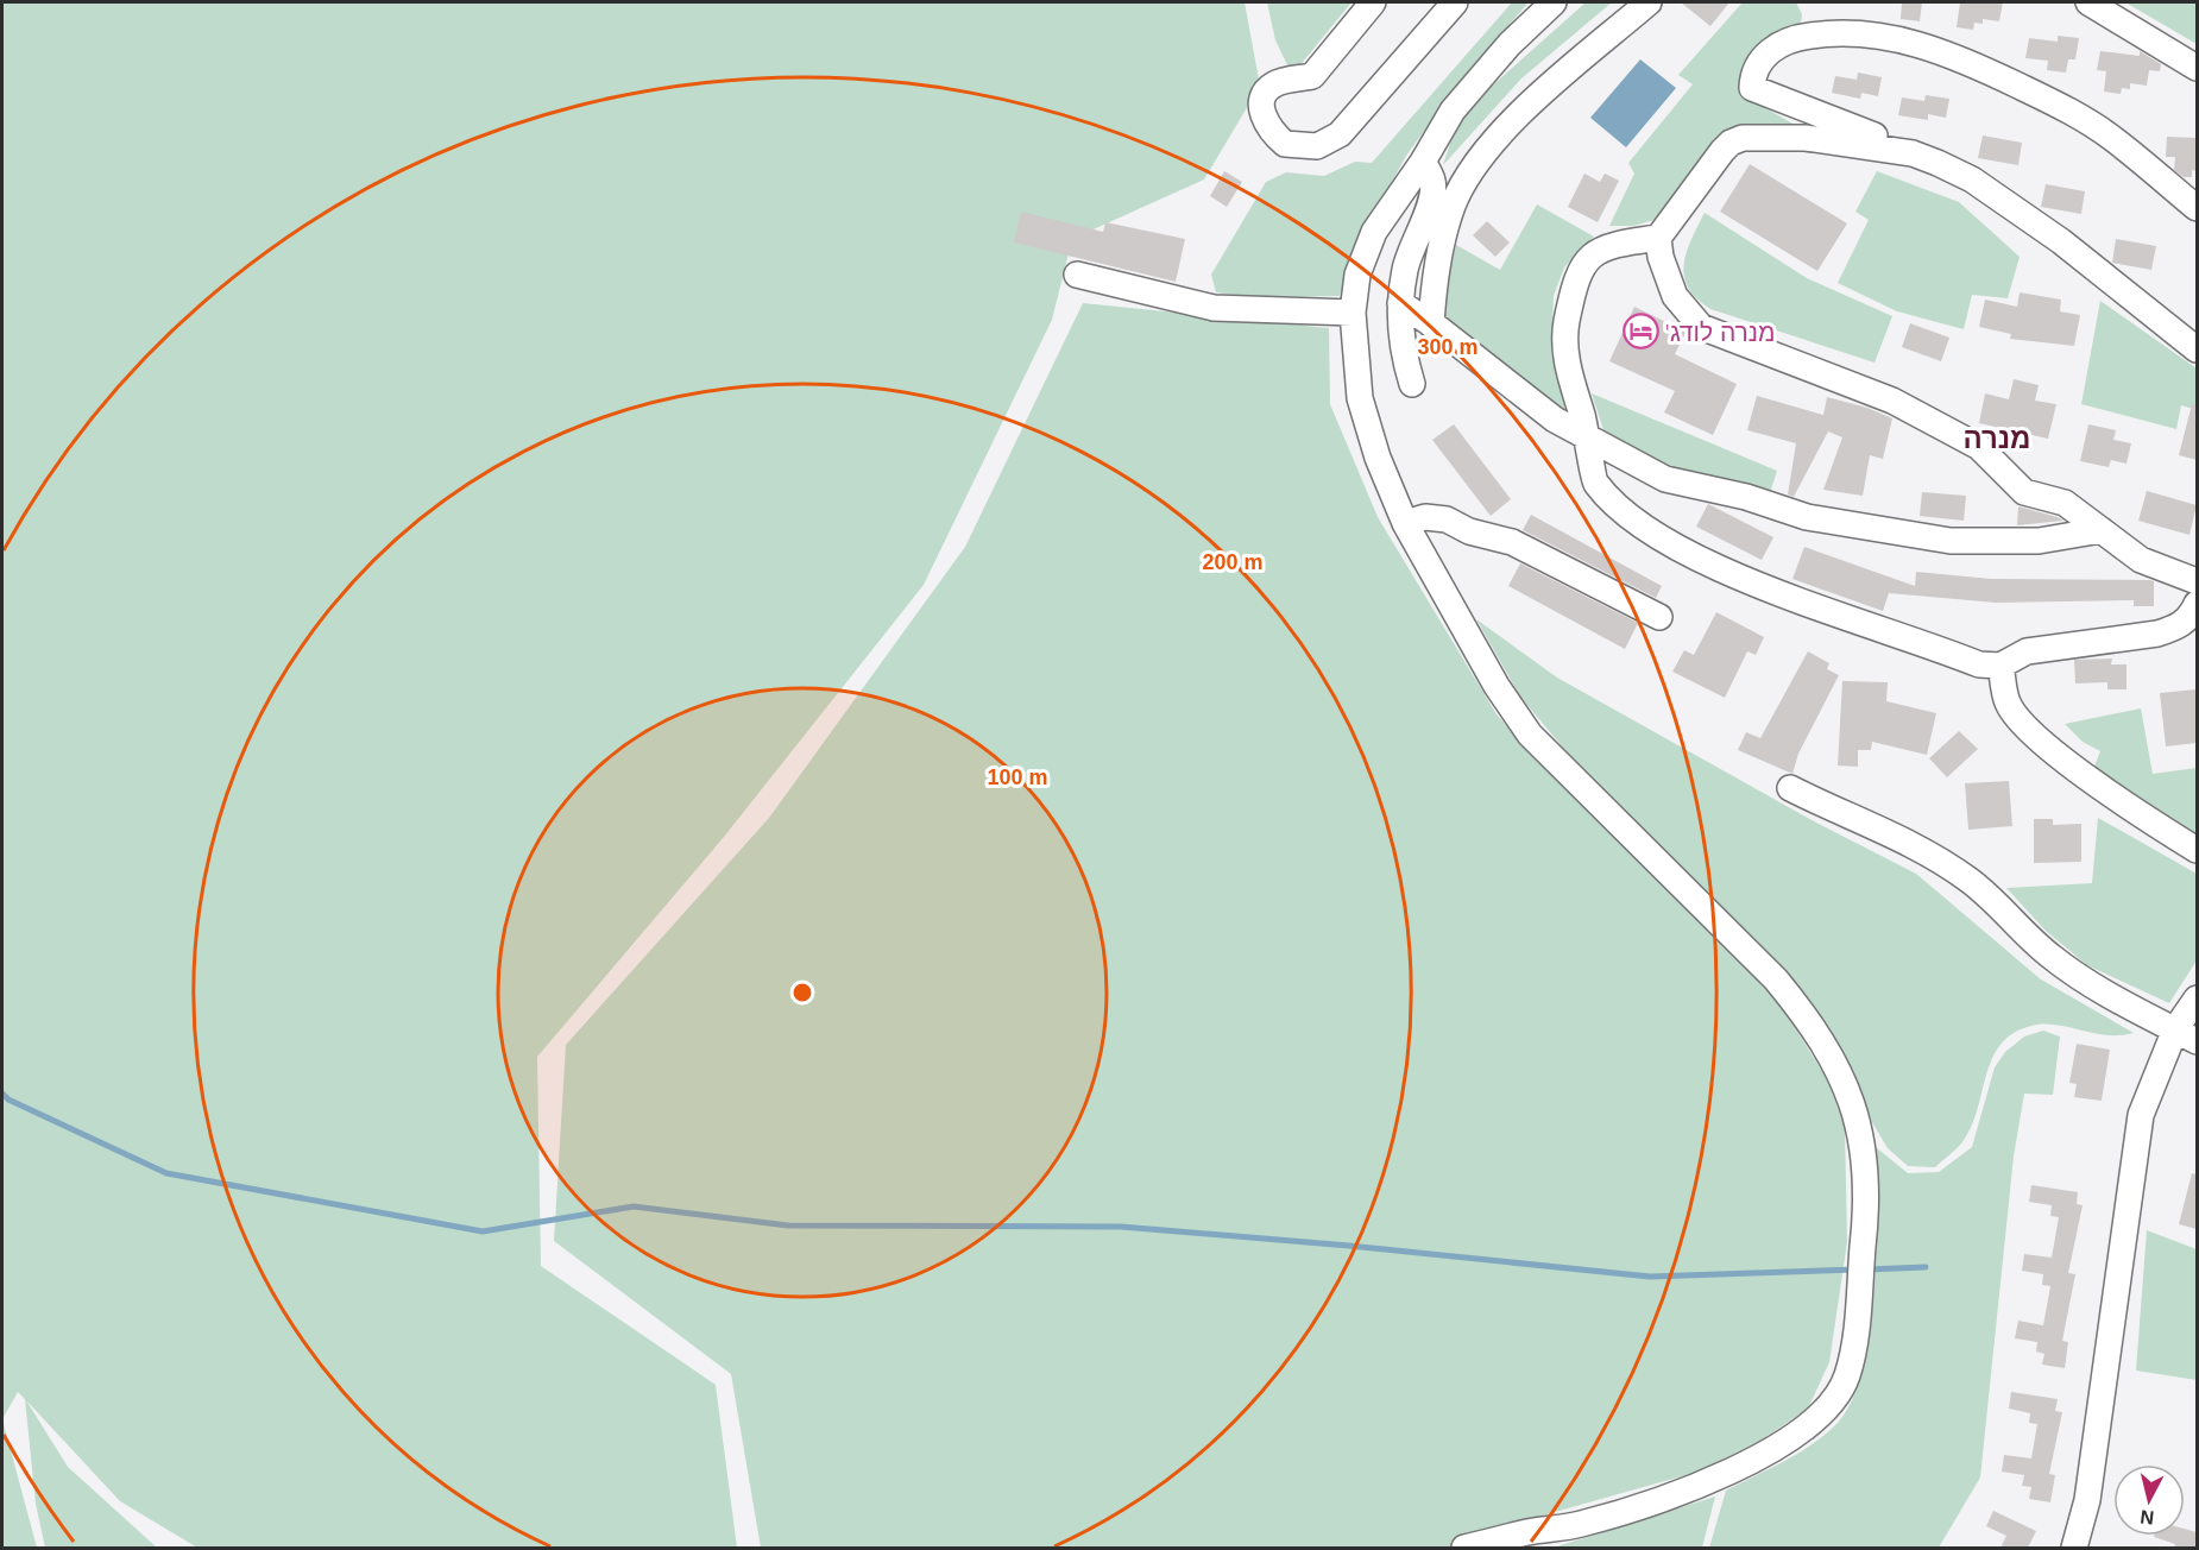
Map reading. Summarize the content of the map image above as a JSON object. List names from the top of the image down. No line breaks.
{"districts":["מנרה"],"places":{"hotel":["'מנרה לודג"]},"north":"bottom","rings":["300 m","200 m","100 m"]}
